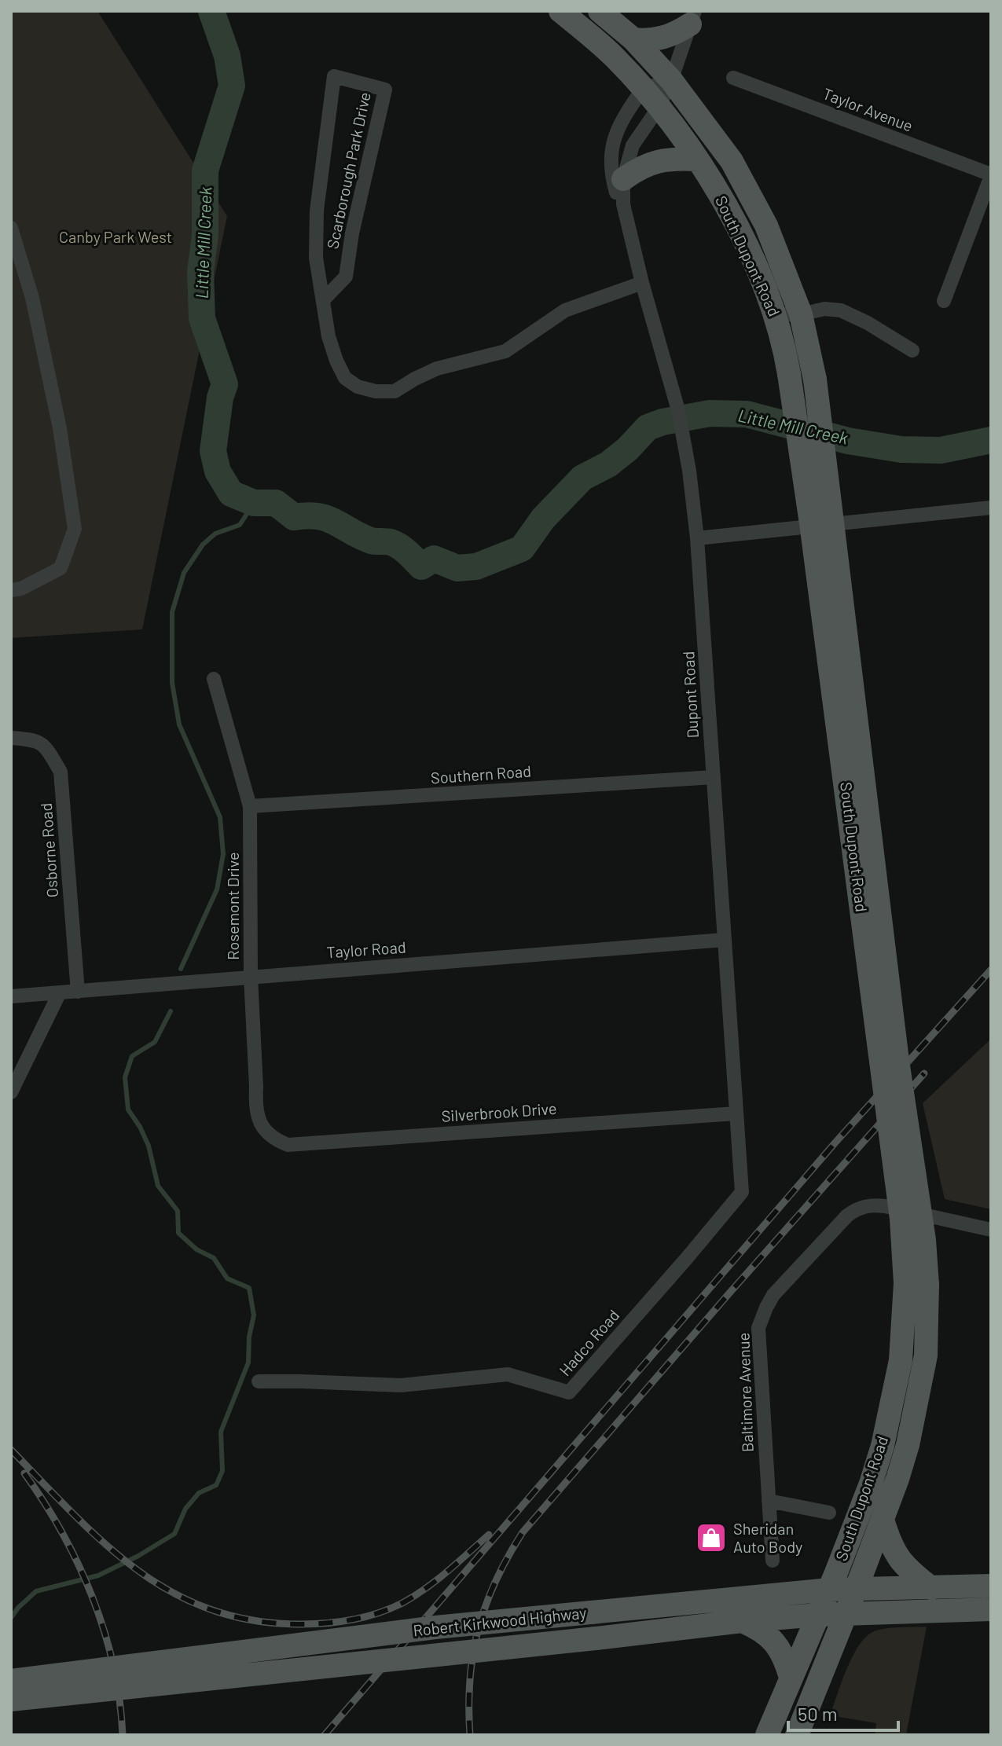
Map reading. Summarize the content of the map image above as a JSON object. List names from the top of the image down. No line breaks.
{"streets":{"main road":["South Dupont Road","Robert Kirkwood Highway"],"street":["Taylor Avenue","Scarborough Park Drive","Dupont Road","Southern Road","Osborne Road","Rosemont Drive","Taylor Road","Silverbrook Drive","Hadco Road","Baltimore Avenue"]},"crossings":[["Scarborough Park Drive","Dupont Road"],["South Dupont Road","Dupont Road"],["South Dupont Road","Robert Kirkwood Highway"],["Dupont Road","Southern Road"],["Dupont Road","Taylor Road"],["Dupont Road","Silverbrook Drive"],["Dupont Road","Hadco Road"],["Southern Road","Rosemont Drive"],["Osborne Road","Taylor Road"],["Rosemont Drive","Taylor Road"],["Rosemont Drive","Silverbrook Drive"]],"water":["Little Mill Creek"],"parks":["Canby Park West"],"places":{"shop":["Sheridan Auto Body"]},"scale_bar":"50 m"}
